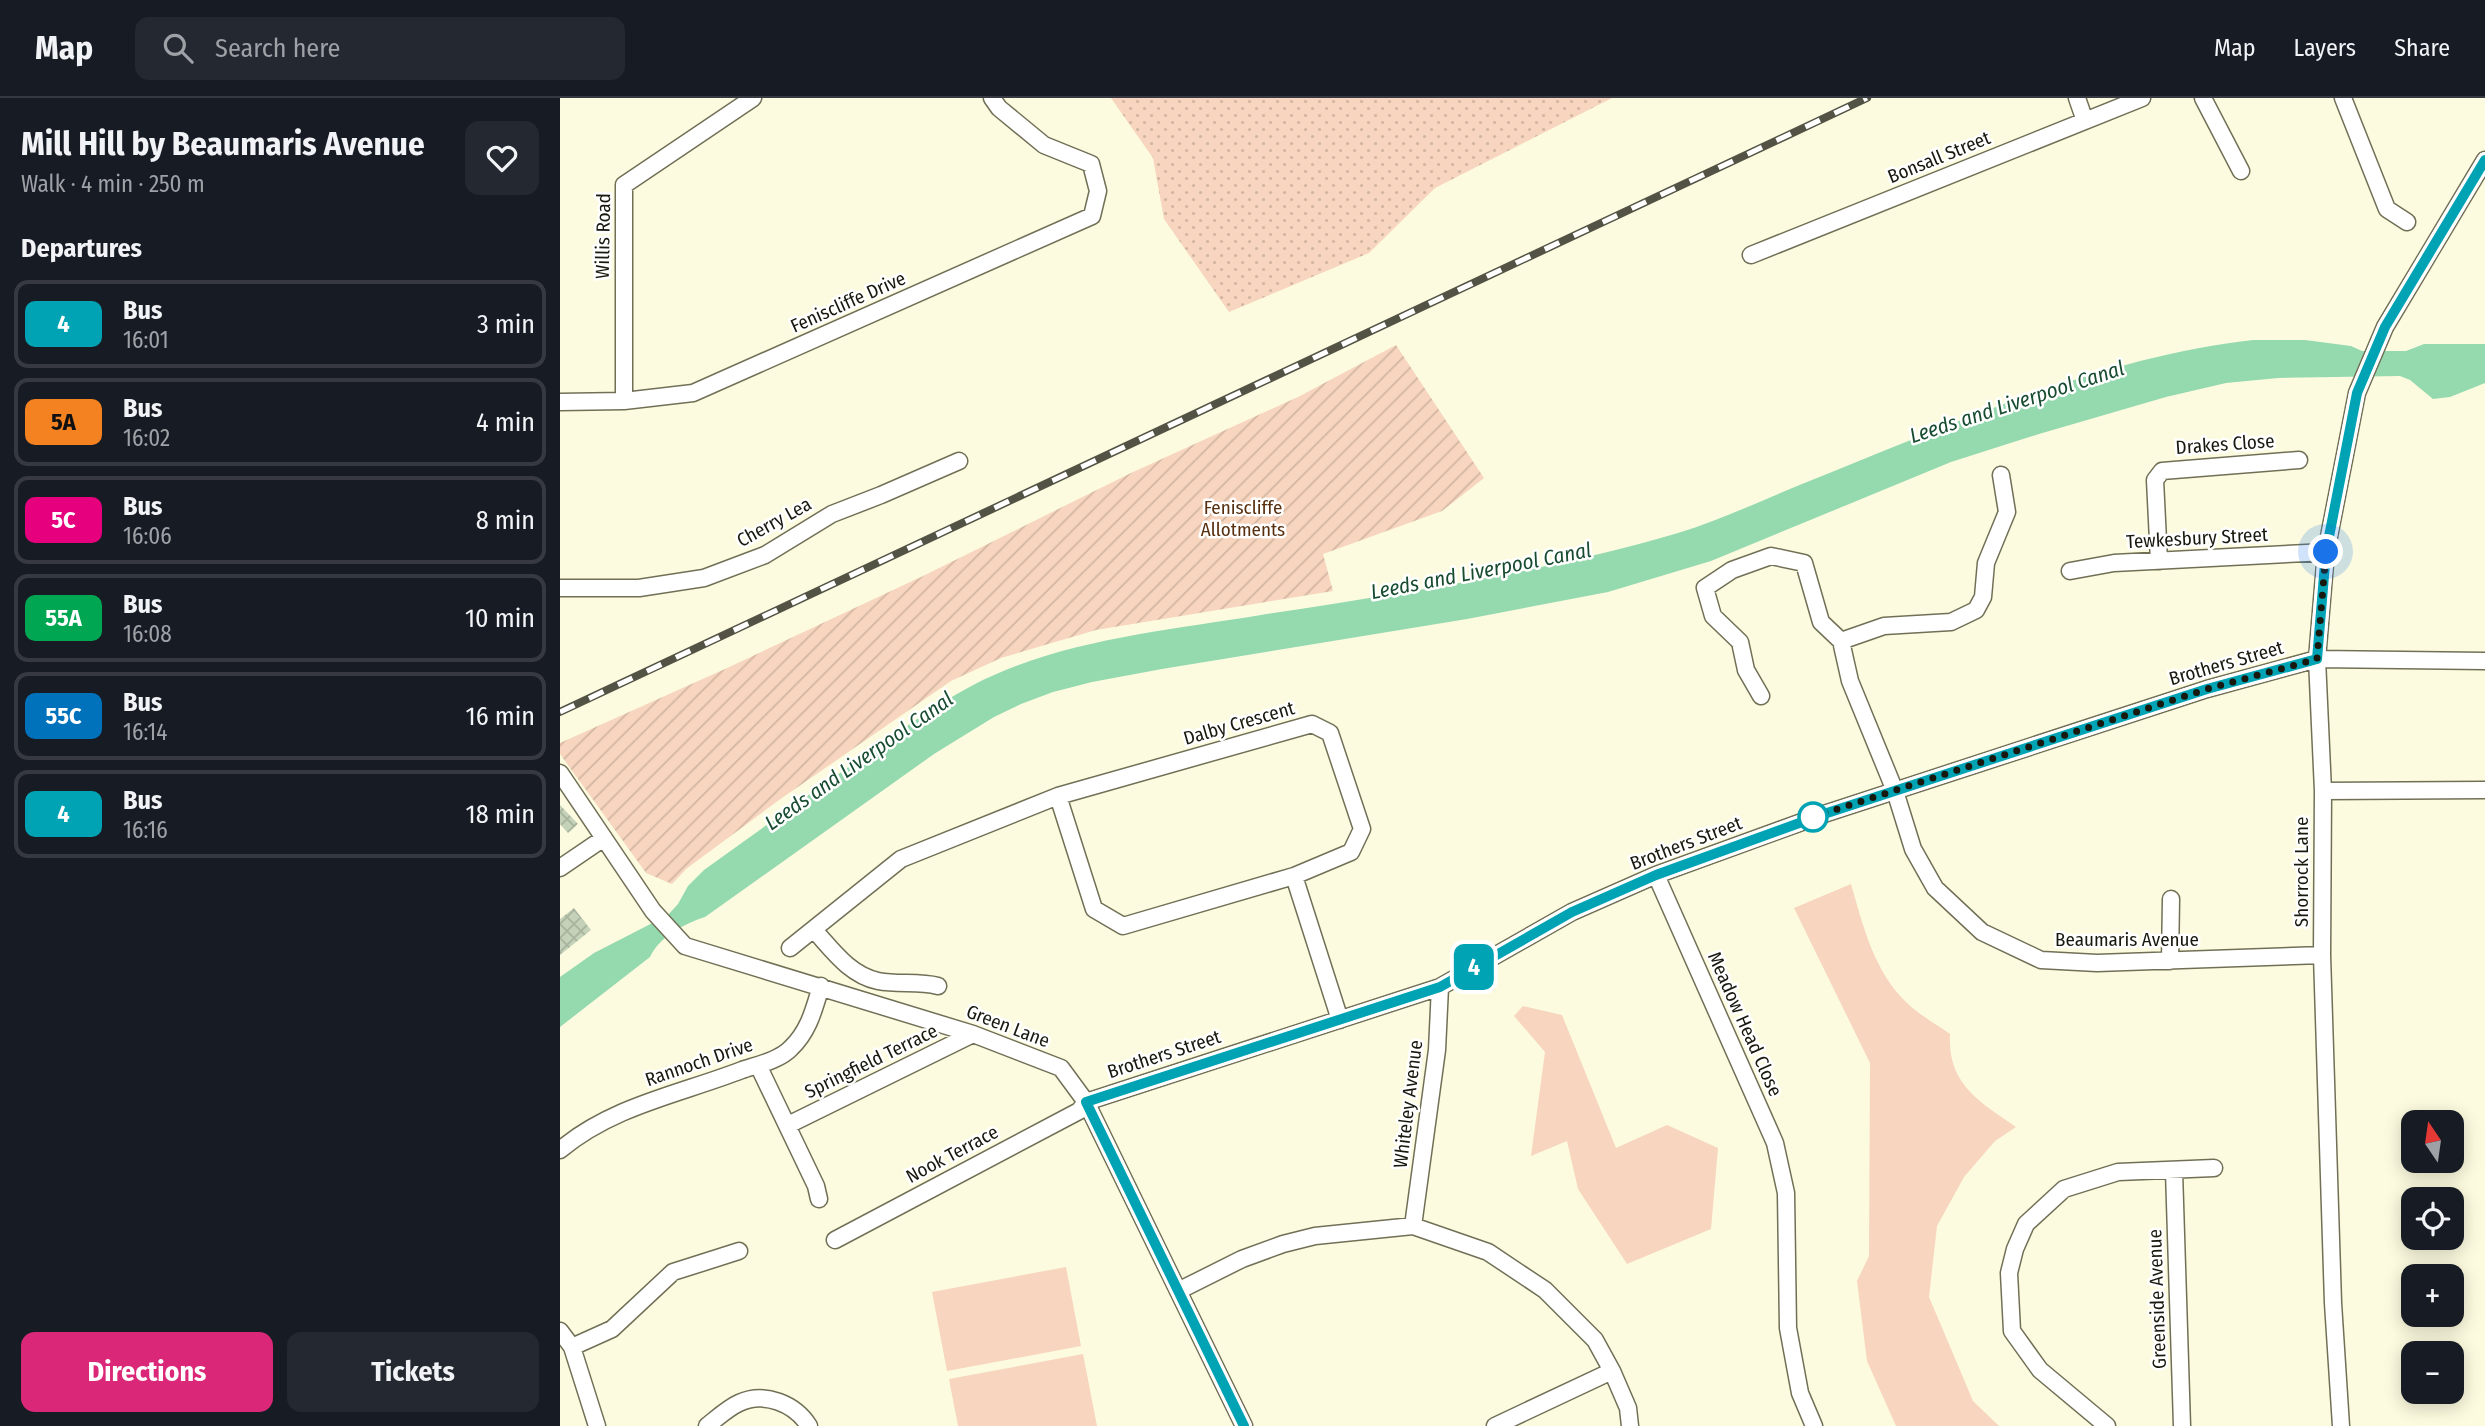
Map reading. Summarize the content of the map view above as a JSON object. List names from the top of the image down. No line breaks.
{"streets":{"street":["Bonsall Street","Willis Road","Feniscliffe Drive","Drakes Close","Cherry Lea","Tewkesbury Street","Brothers Street","Dalby Crescent","Shorrock Lane","Beaumaris Avenue","Meadow Head Close","Green Lane","Springfield Terrace","Rannoch Drive","Whiteley Avenue","Nook Terrace","Greenside Avenue"]},"crossings":[["Willis Road","Feniscliffe Drive"],["Drakes Close","Tewkesbury Street"],["Tewkesbury Street","Shorrock Lane"],["Brothers Street","Shorrock Lane"],["Brothers Street","Beaumaris Avenue"],["Brothers Street","Meadow Head Close"],["Brothers Street","Green Lane"],["Brothers Street","Whiteley Avenue"],["Brothers Street","Nook Terrace"],["Shorrock Lane","Beaumaris Avenue"],["Green Lane","Springfield Terrace"],["Green Lane","Rannoch Drive"],["Green Lane","Nook Terrace"]],"water":["Leeds and Liverpool Canal"],"parks":["Feniscliffe Allotments"],"lines":["bus line 4"],"north":"top","page":{"header":"Map","search":"Search here","nav":["Map","Layers","Share"],"heading":[["Mill Hill by Beaumaris Avenue","Walk · 4 min · 250 m"],"Departures"],"on_map":"4","list":[{"mark":"4","name":"Bus","note":"16:01","value":"3 min"},{"mark":"5A","name":"Bus","note":"16:02","value":"4 min"},{"mark":"5C","name":"Bus","note":"16:06","value":"8 min"},{"mark":"55A","name":"Bus","note":"16:08","value":"10 min"},{"mark":"55C","name":"Bus","note":"16:14","value":"16 min"},{"mark":"4","name":"Bus","note":"16:16","value":"18 min"}],"map_buttons":["+","−"],"buttons":["Directions","Tickets"]}}
